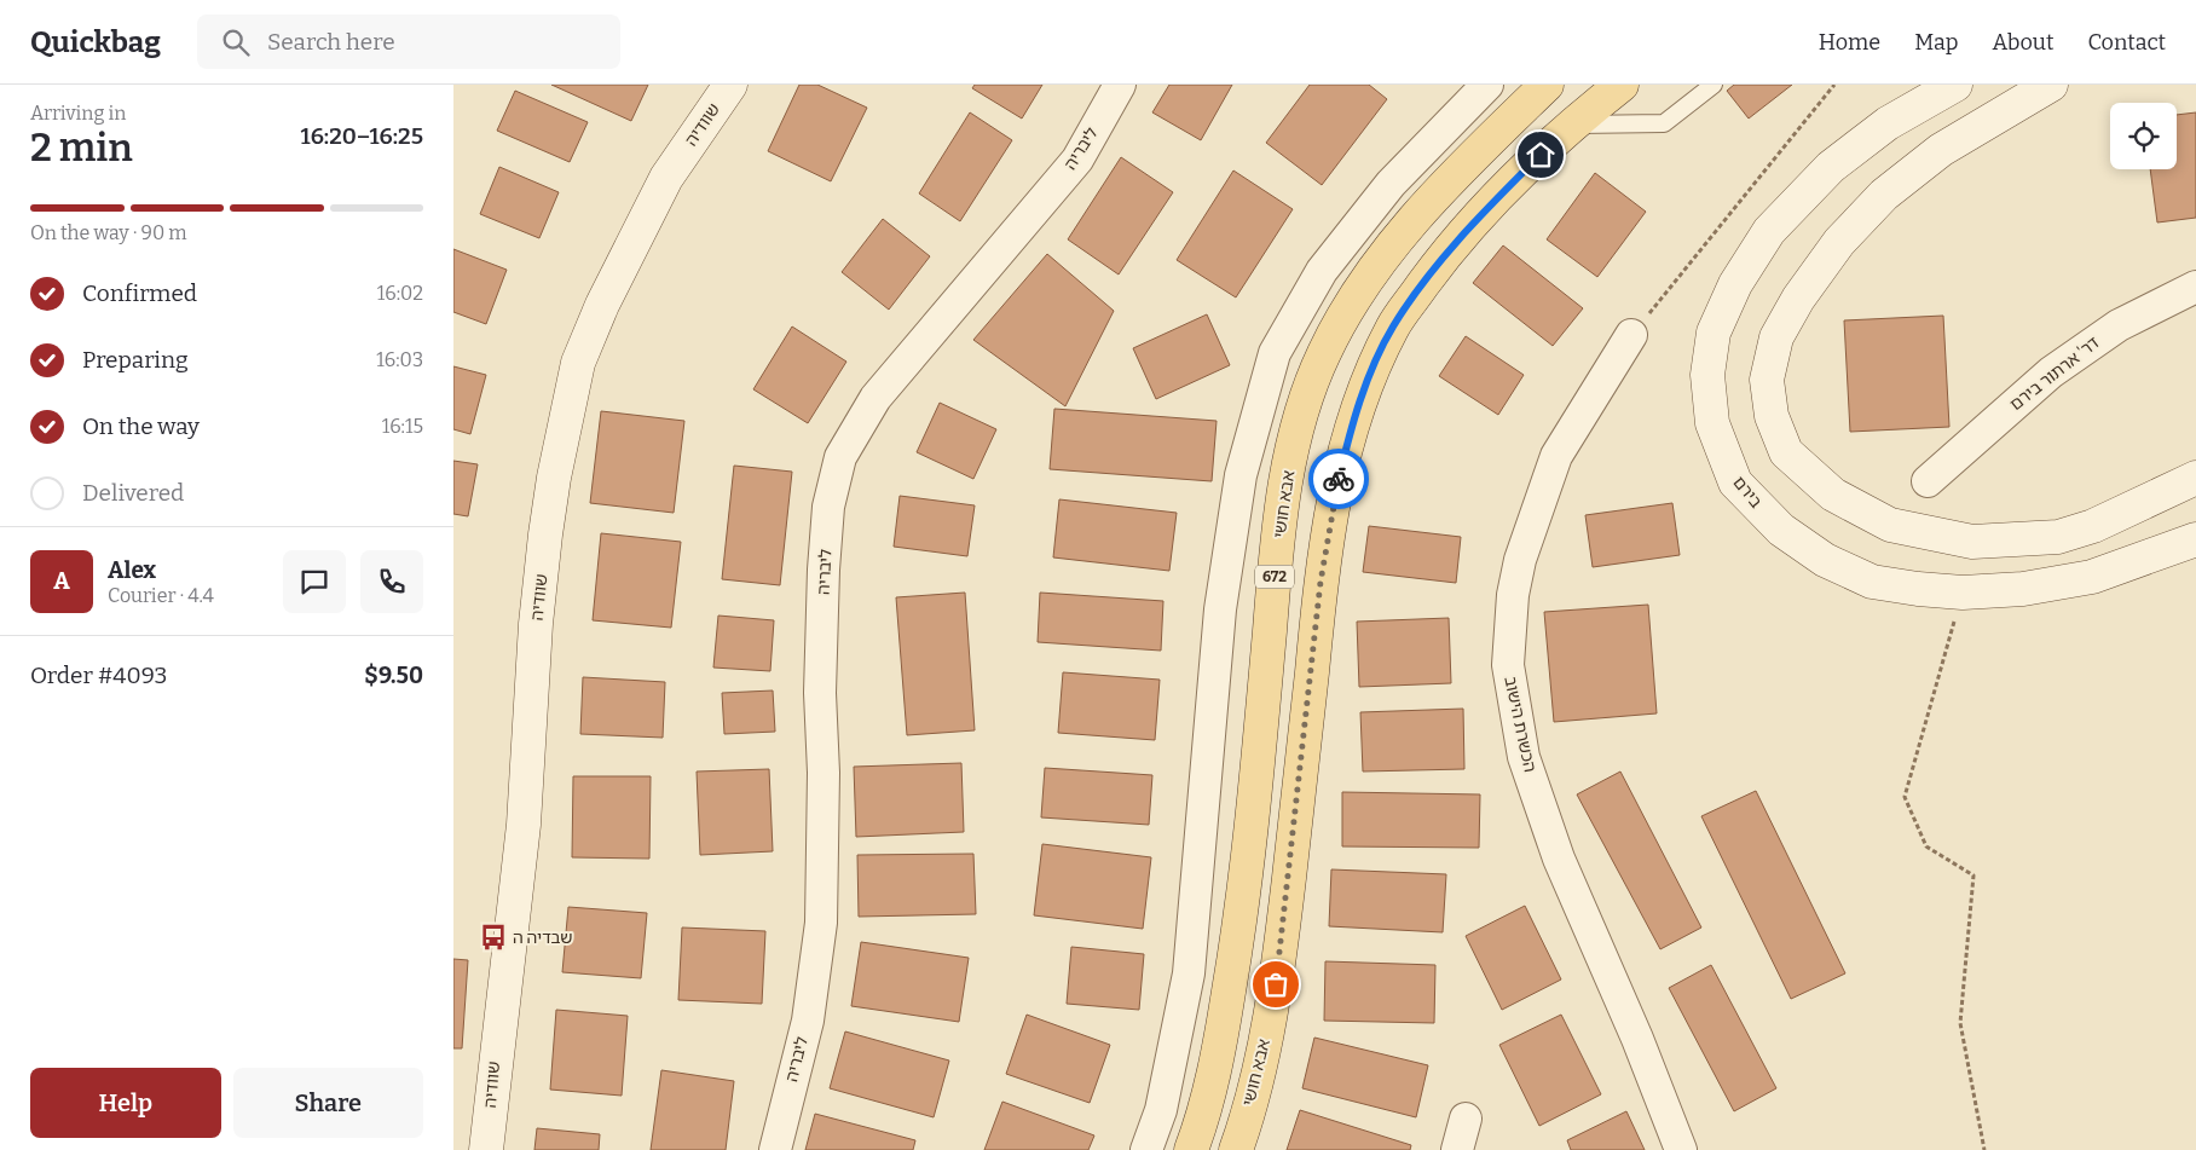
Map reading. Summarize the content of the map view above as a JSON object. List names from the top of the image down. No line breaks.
{"streets":{"main road":["אבא חושי","672"],"street":["שוודיה","ליבריה","דר' ארתור בירם","בירם","הכשרת הישוב"]},"places":{"bus stop":["שבדיה ה"]},"page":{"header":"Quickbag","search":"Search here","nav":["Home","Map","About","Contact"],"heading":["2 min","Arriving in","16:20–16:25"],"panel":["Alex","Courier · 4.4","Order #4093","$9.50"],"bar":"On the way · 90 m","list":[["Confirmed","16:02"],["Preparing","16:03"],["On the way","16:15"],"Delivered"],"round":"A","buttons":["Help","Share"]}}
